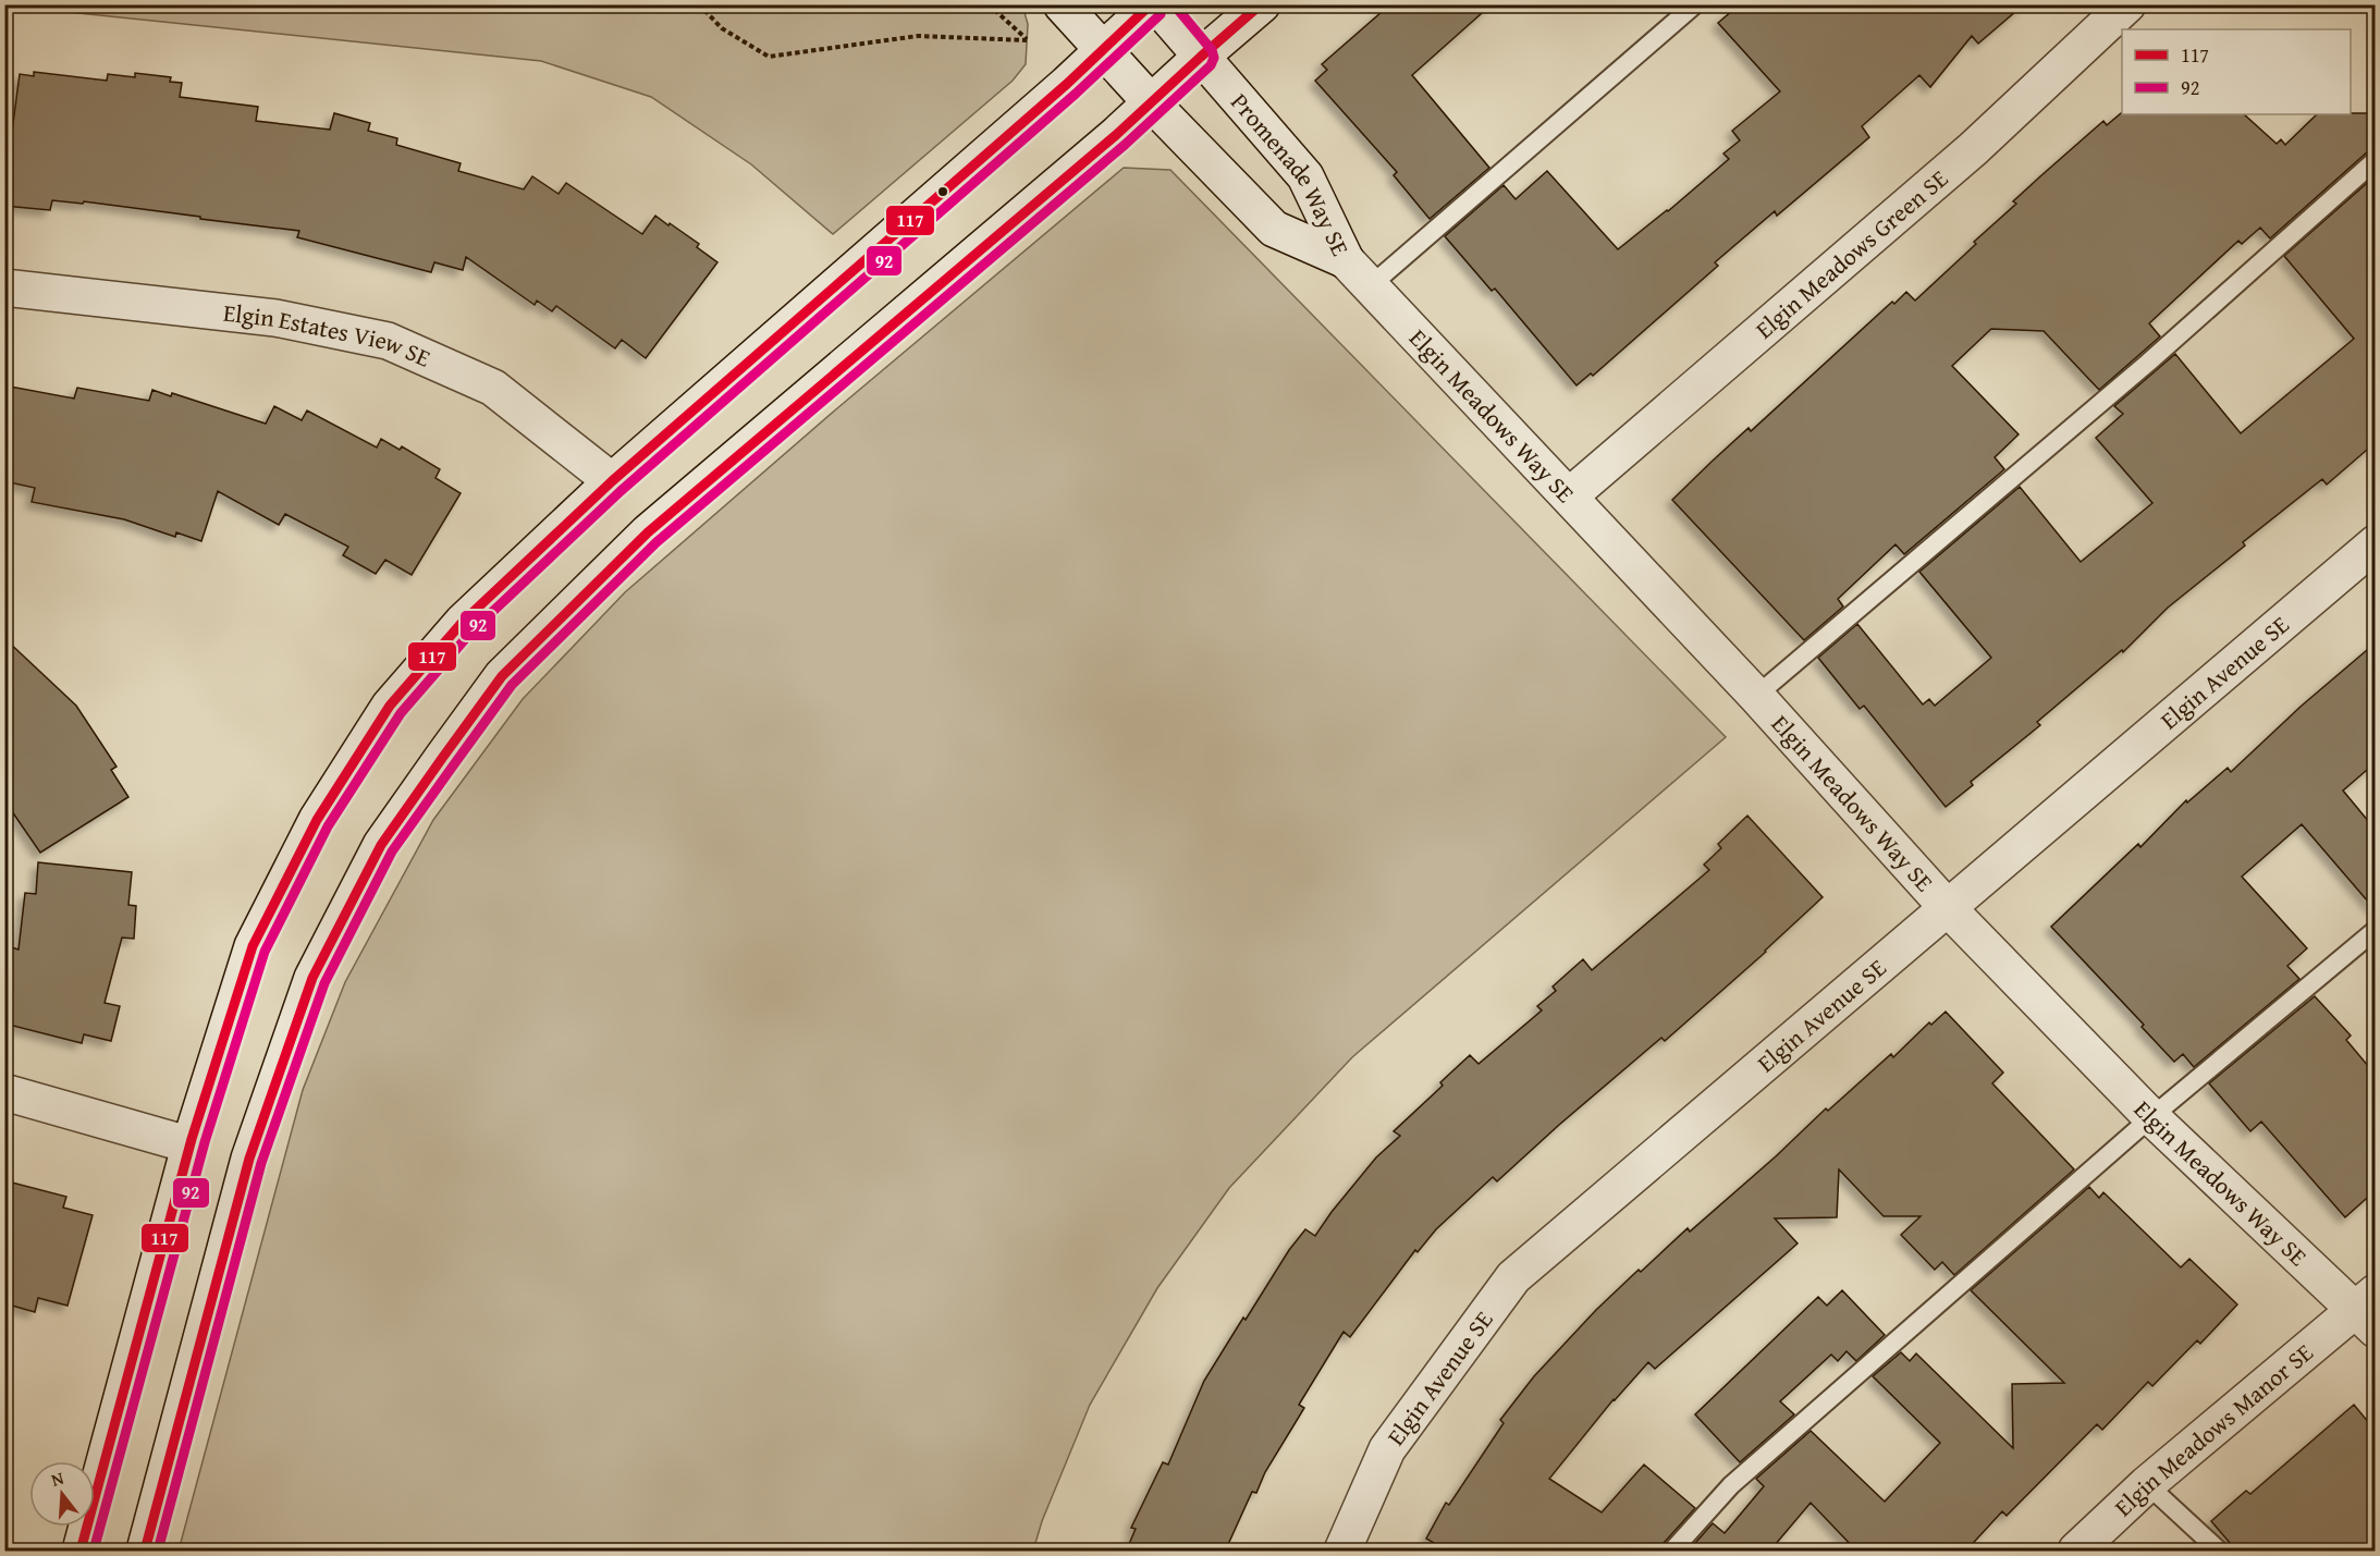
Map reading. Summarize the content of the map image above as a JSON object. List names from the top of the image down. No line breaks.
{"streets":{"street":["Promenade Way SE","Elgin Meadows Green SE","Elgin Estates View SE","Elgin Meadows Way SE","Elgin Avenue SE","Elgin Meadows Manor SE"]},"crossings":[["Promenade Way SE","Elgin Meadows Way SE"],["Elgin Meadows Green SE","Elgin Meadows Way SE"],["Elgin Meadows Way SE","Elgin Avenue SE"],["Elgin Meadows Way SE","Elgin Meadows Manor SE"]],"lines":["transit line 117","transit line 92"],"legend":["117","92"],"north":"top"}
